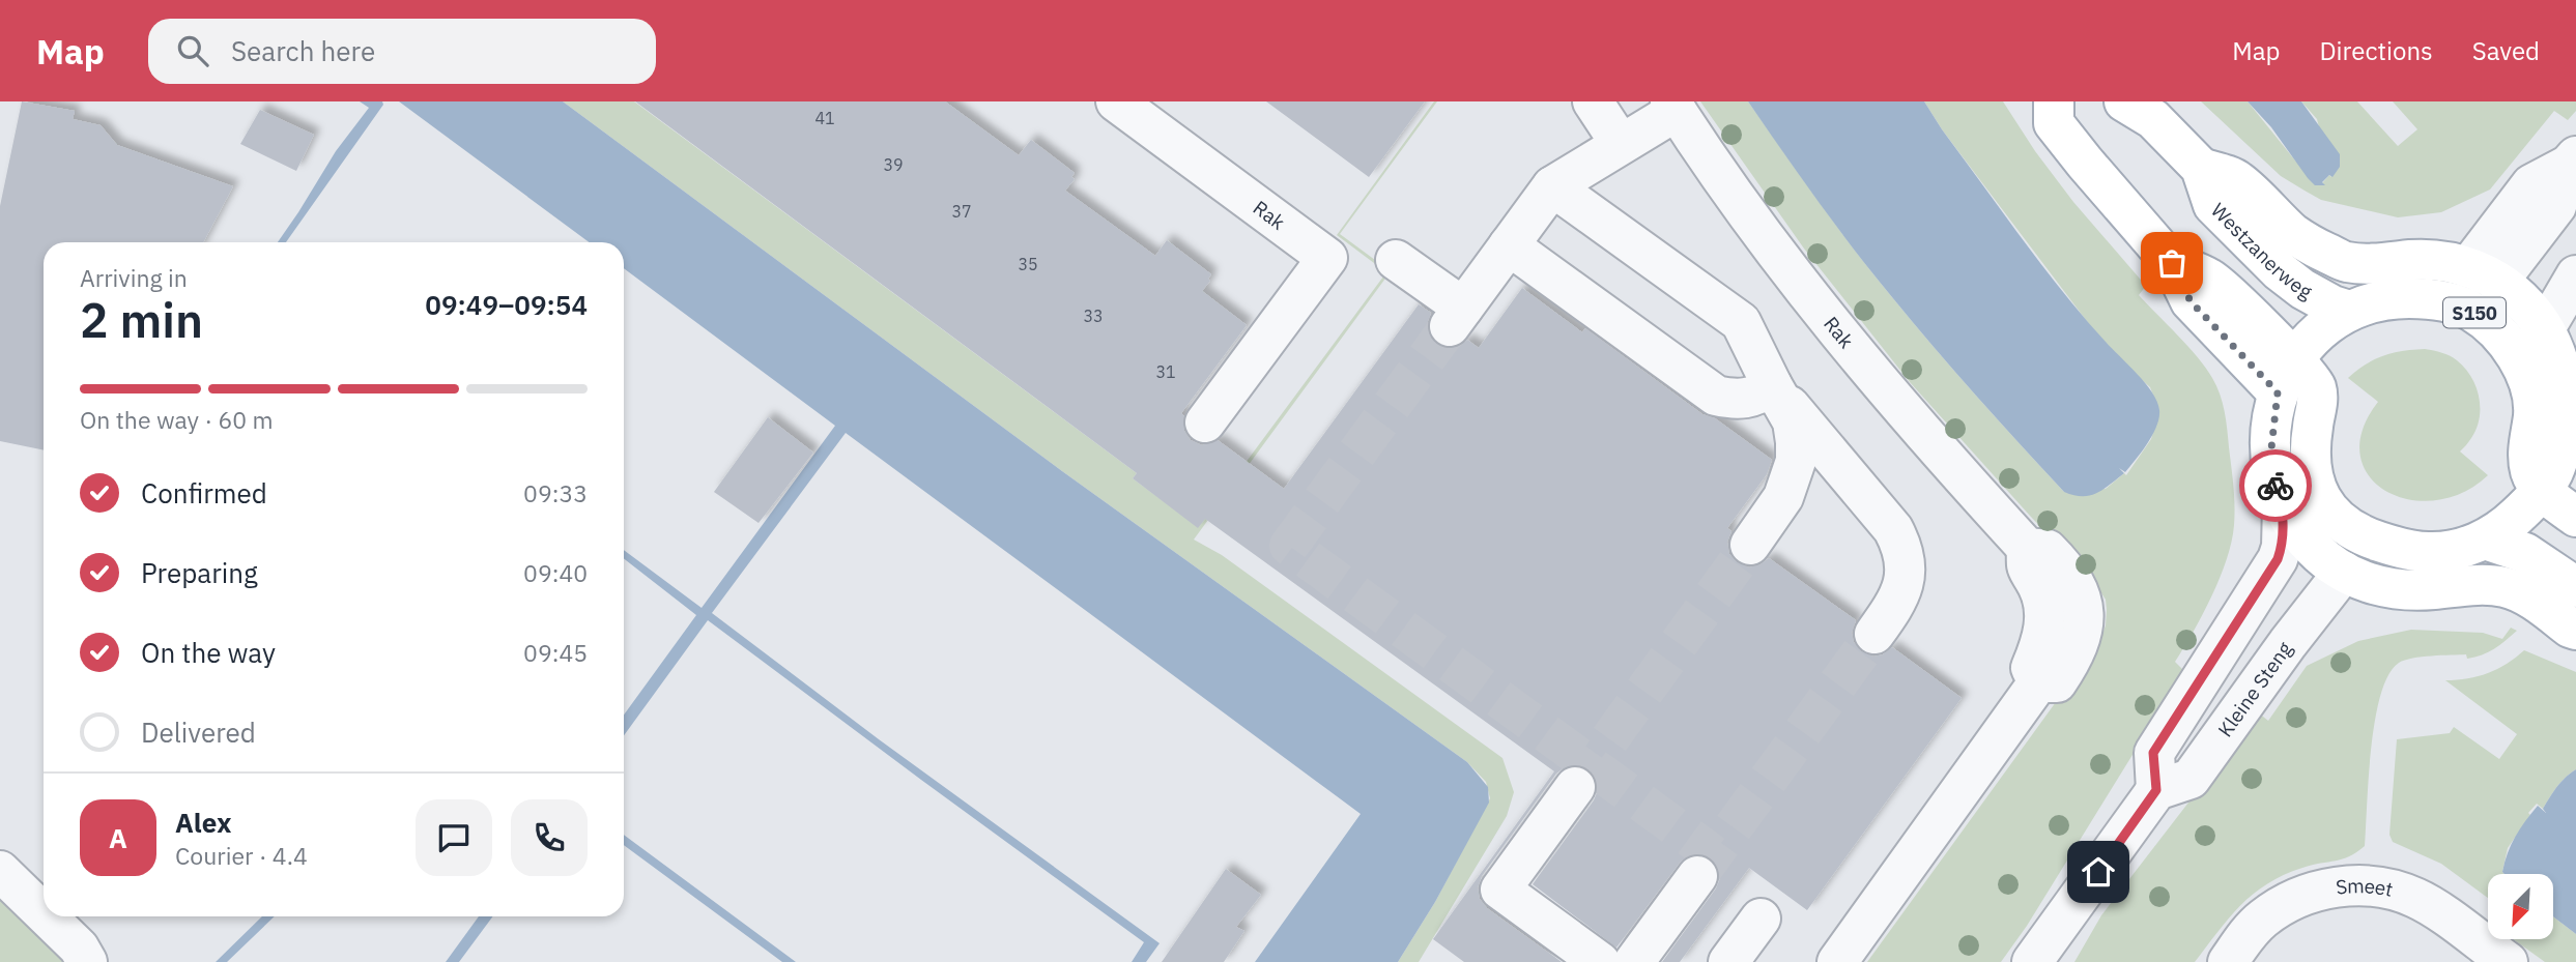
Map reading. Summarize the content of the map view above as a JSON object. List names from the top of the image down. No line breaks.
{"streets":{"main road":["Westzanerweg","S150"],"street":["Rak","Kleine Steng","Smeet"]},"crossings":[["Westzanerweg","S150"],["S150","Kleine Steng"]],"house_numbers":["41","39","37","35","33","31"],"north":"bottom left","page":{"header":"Map","search":"Search here","nav":["Map","Directions","Saved"],"heading":["2 min","Arriving in","09:49–09:54"],"panel":["Alex","Courier · 4.4"],"bar":"On the way · 60 m","list":[["Confirmed","09:33"],["Preparing","09:40"],["On the way","09:45"],"Delivered"],"round":"A"}}
